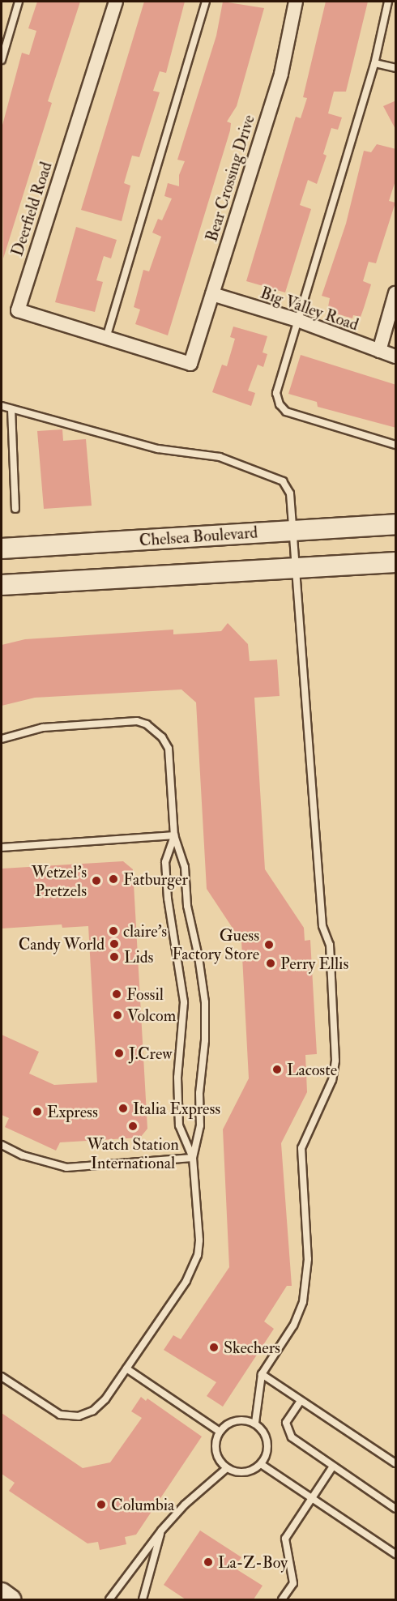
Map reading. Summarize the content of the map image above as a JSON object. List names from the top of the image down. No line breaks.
{"streets":{"main road":["Chelsea Boulevard"],"street":["Bear Crossing Drive","Deerfield Road","Big Valley Road"]},"crossings":[["Bear Crossing Drive","Deerfield Road"],["Bear Crossing Drive","Big Valley Road"]],"places":["Fatburger","Wetzel's Pretzels","claire's","Candy World","Guess Factory Store","Lids","Perry Ellis","Fossil","Volcom","J.Crew","Lacoste","Italia Express","Express","Watch Station International","Skechers","Columbia","La-Z-Boy"]}
